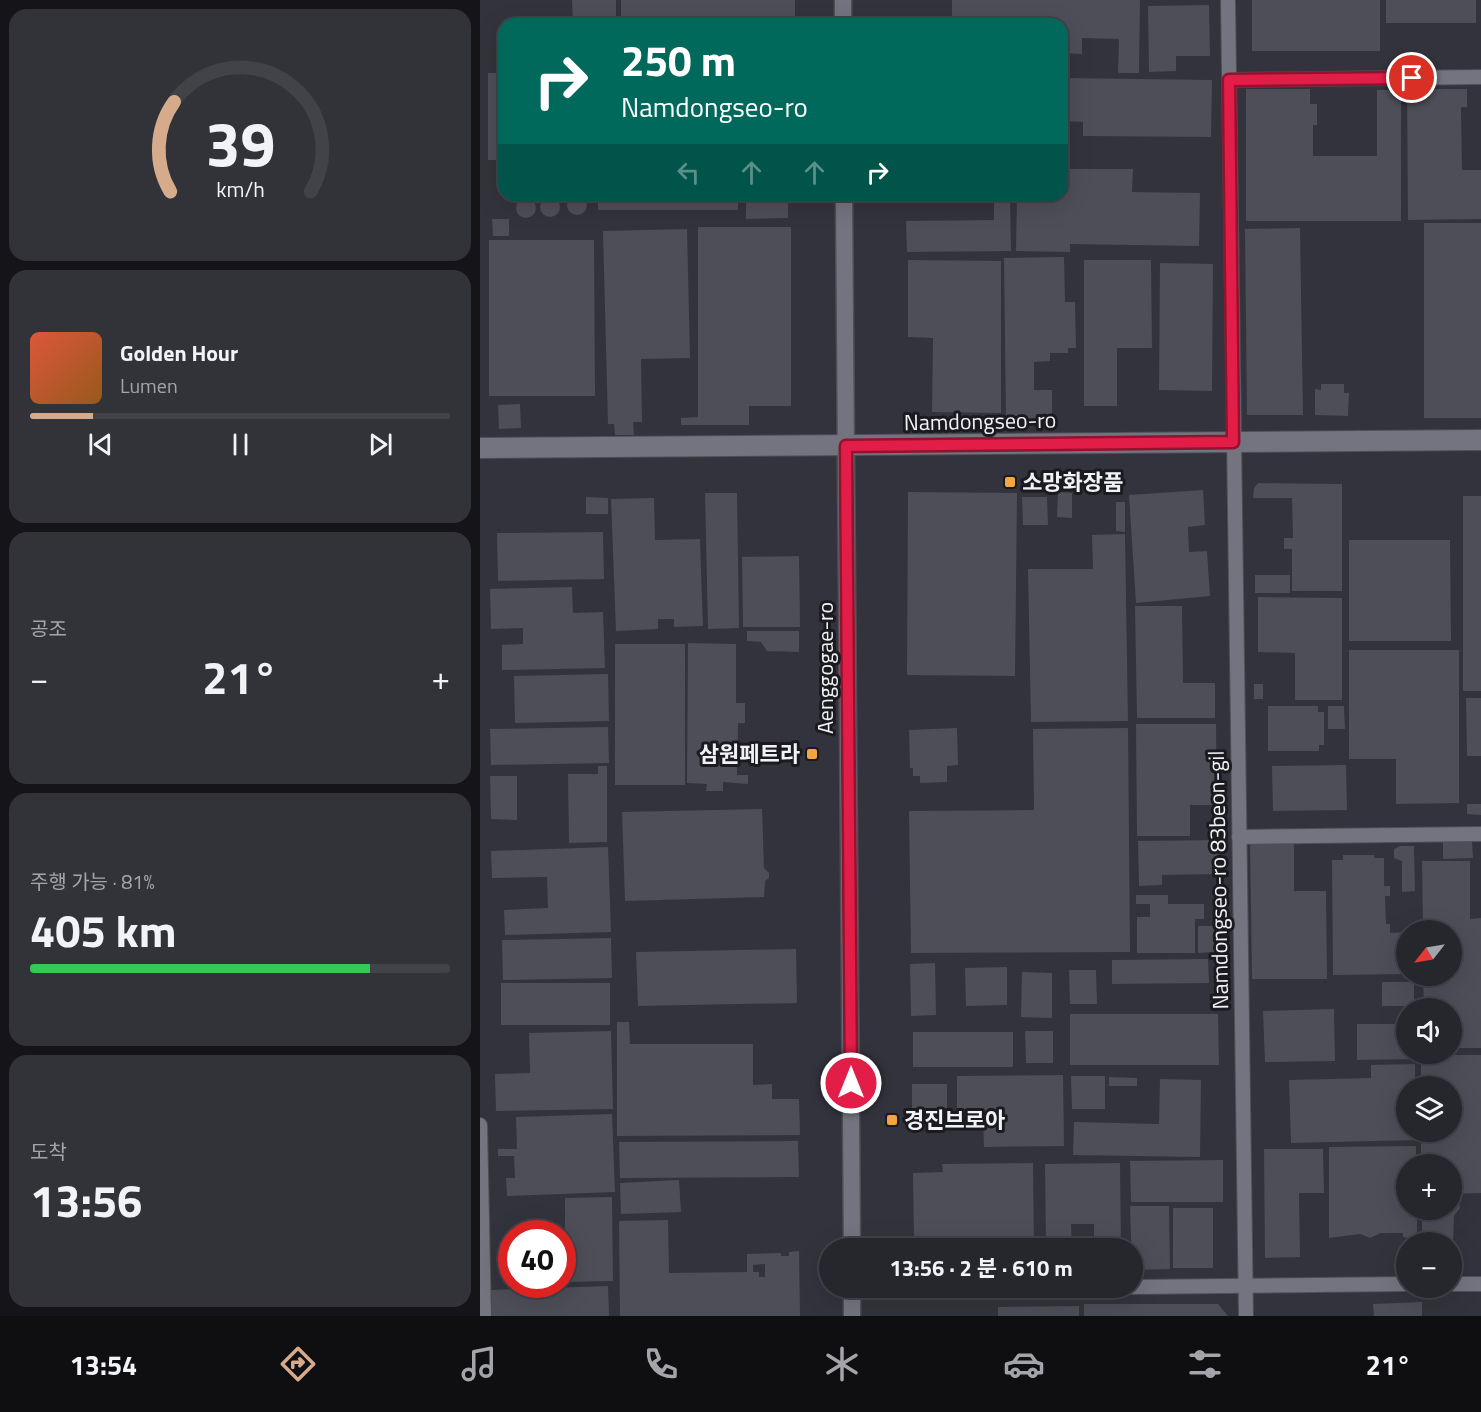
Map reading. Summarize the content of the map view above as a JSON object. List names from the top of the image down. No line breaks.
{"streets":{"main road":["Namdongseo-ro"],"street":["Aenggogae-ro","Namdongseo-ro 83beon-gil"]},"crossings":[["Namdongseo-ro","Aenggogae-ro"],["Namdongseo-ro","Namdongseo-ro 83beon-gil"]],"places":{"transit":["소망화장품","삼원페트라","경진브로아"]},"north":"bottom left","page":{"turn":["250 m","Namdongseo-ro"],"song":["Golden Hour","Lumen"],"tile":["공조",["주행 가능 · 81%","405 km"],["도착","13:56"]],"heat":["−","21°","+"],"map_buttons":["+","−"],"limit":"40","trip":"13:56 · 2 분 · 610 m","tabs":["13:54","21°"],"gauge":["39","km/h"]}}
